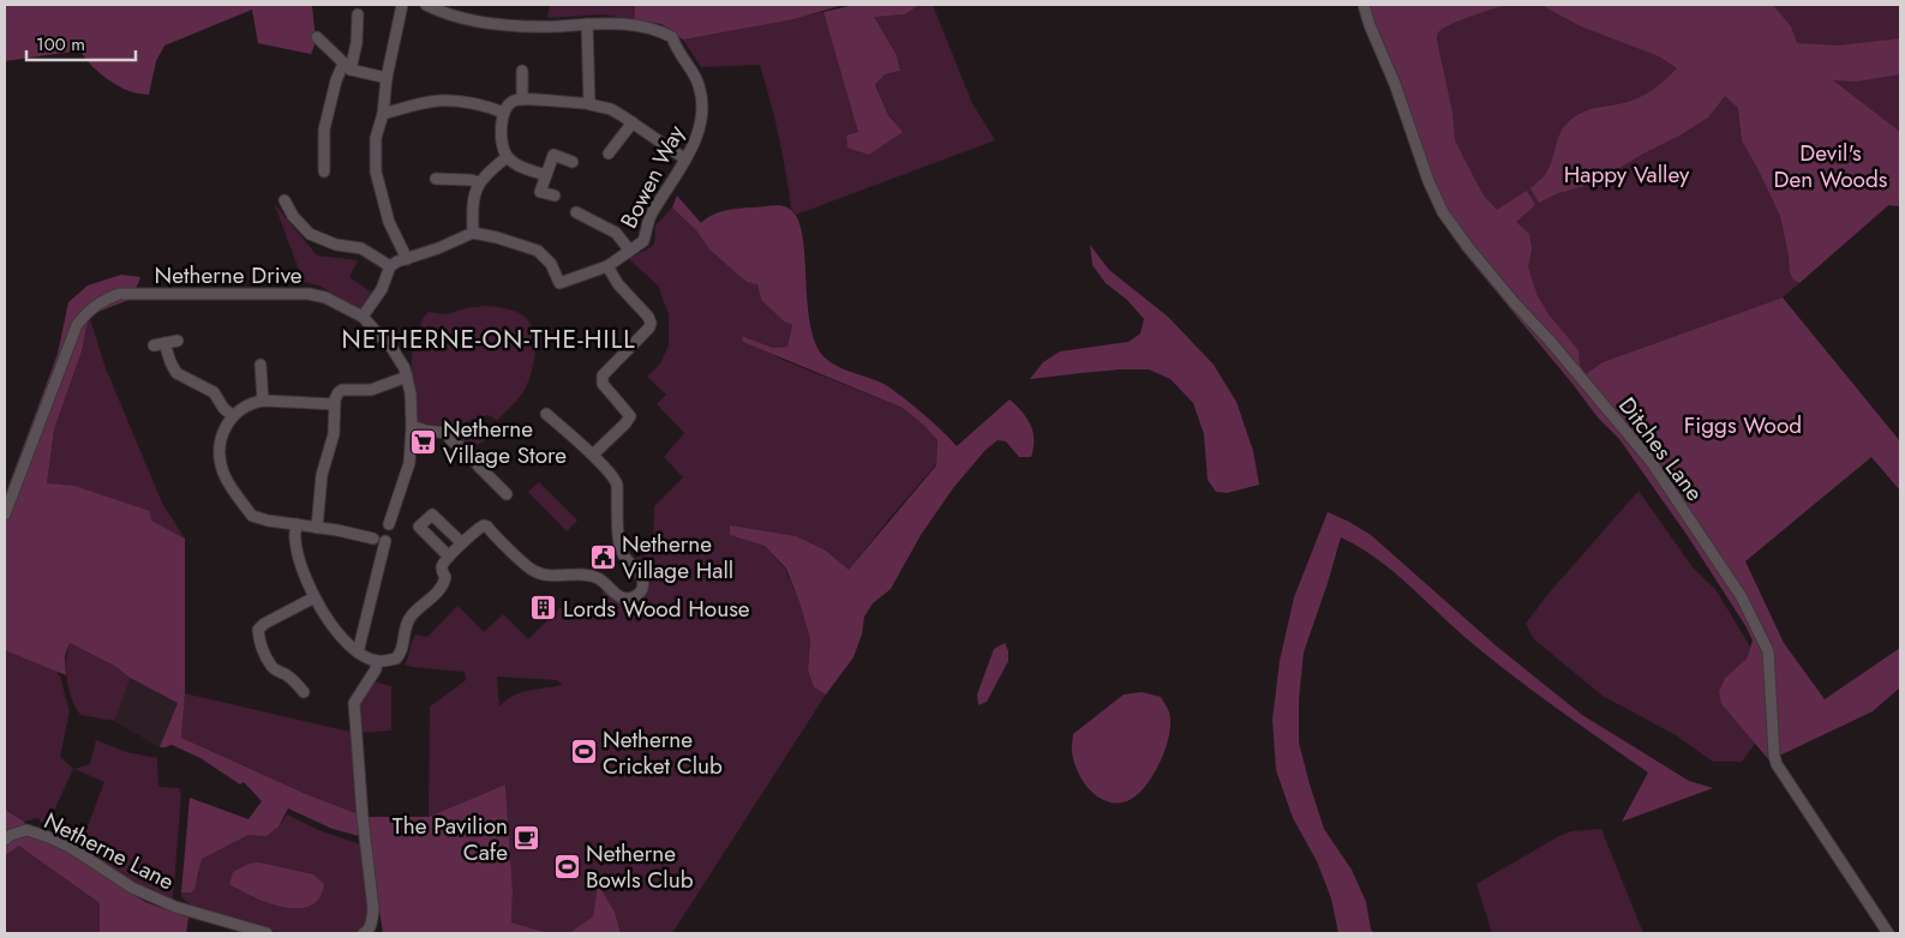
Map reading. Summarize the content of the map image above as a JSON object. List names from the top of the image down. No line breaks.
{"streets":{"street":["Bowen Way","Netherne Drive","Ditches Lane","Netherne Lane"]},"districts":["NETHERNE-ON-THE-HILL"],"parks":["Devil's Den Woods","Happy Valley","Figgs Wood"],"places":{"supermarket":["Netherne Village Store"],"public building":["Netherne Village Hall"],"building":["Lords Wood House"],"sports":["Netherne Cricket Club","Netherne Bowls Club"],"cafe":["The Pavilion Cafe"]},"scale_bar":"100 m"}
